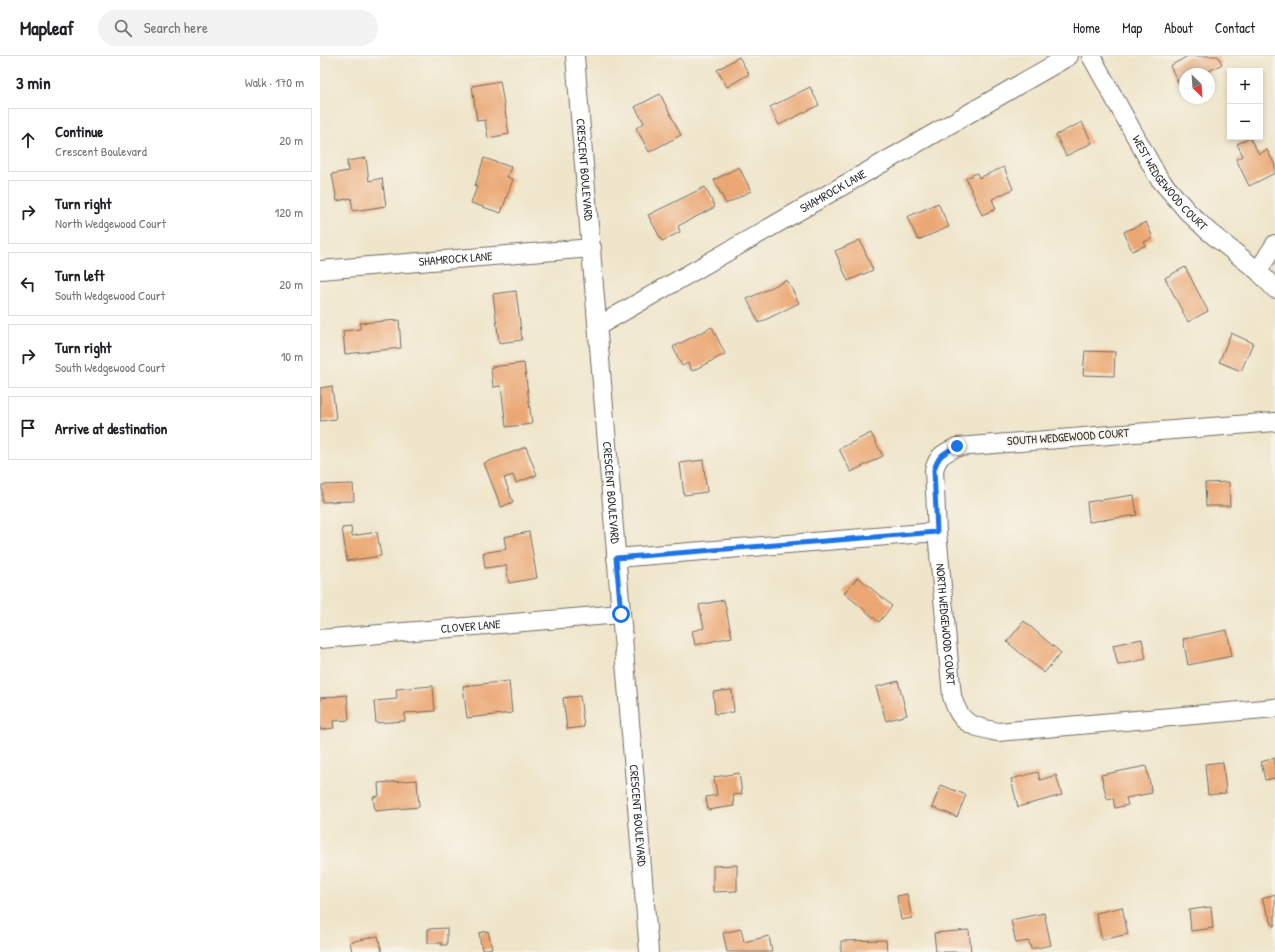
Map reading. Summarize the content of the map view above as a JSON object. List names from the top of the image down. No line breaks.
{"streets":{"street":["CRESCENT BOULEVARD","WEST WEDGEWOOD COURT","SHAMROCK LANE","SOUTH WEDGEWOOD COURT","NORTH WEDGEWOOD COURT","CLOVER LANE"]},"crossings":[["CRESCENT BOULEVARD","SHAMROCK LANE"],["CRESCENT BOULEVARD","CLOVER LANE"],["SOUTH WEDGEWOOD COURT","NORTH WEDGEWOOD COURT"]],"north":"bottom right","page":{"header":"Mapleaf","search":"Search here","nav":["Home","Map","About","Contact"],"heading":["3 min","Walk · 170 m"],"map_buttons":["+","−"],"list":[["Continue","Crescent Boulevard","20 m"],["Turn right","North Wedgewood Court","120 m"],["Turn left","South Wedgewood Court","20 m"],["Turn right","South Wedgewood Court","10 m"],"Arrive at destination"]}}
